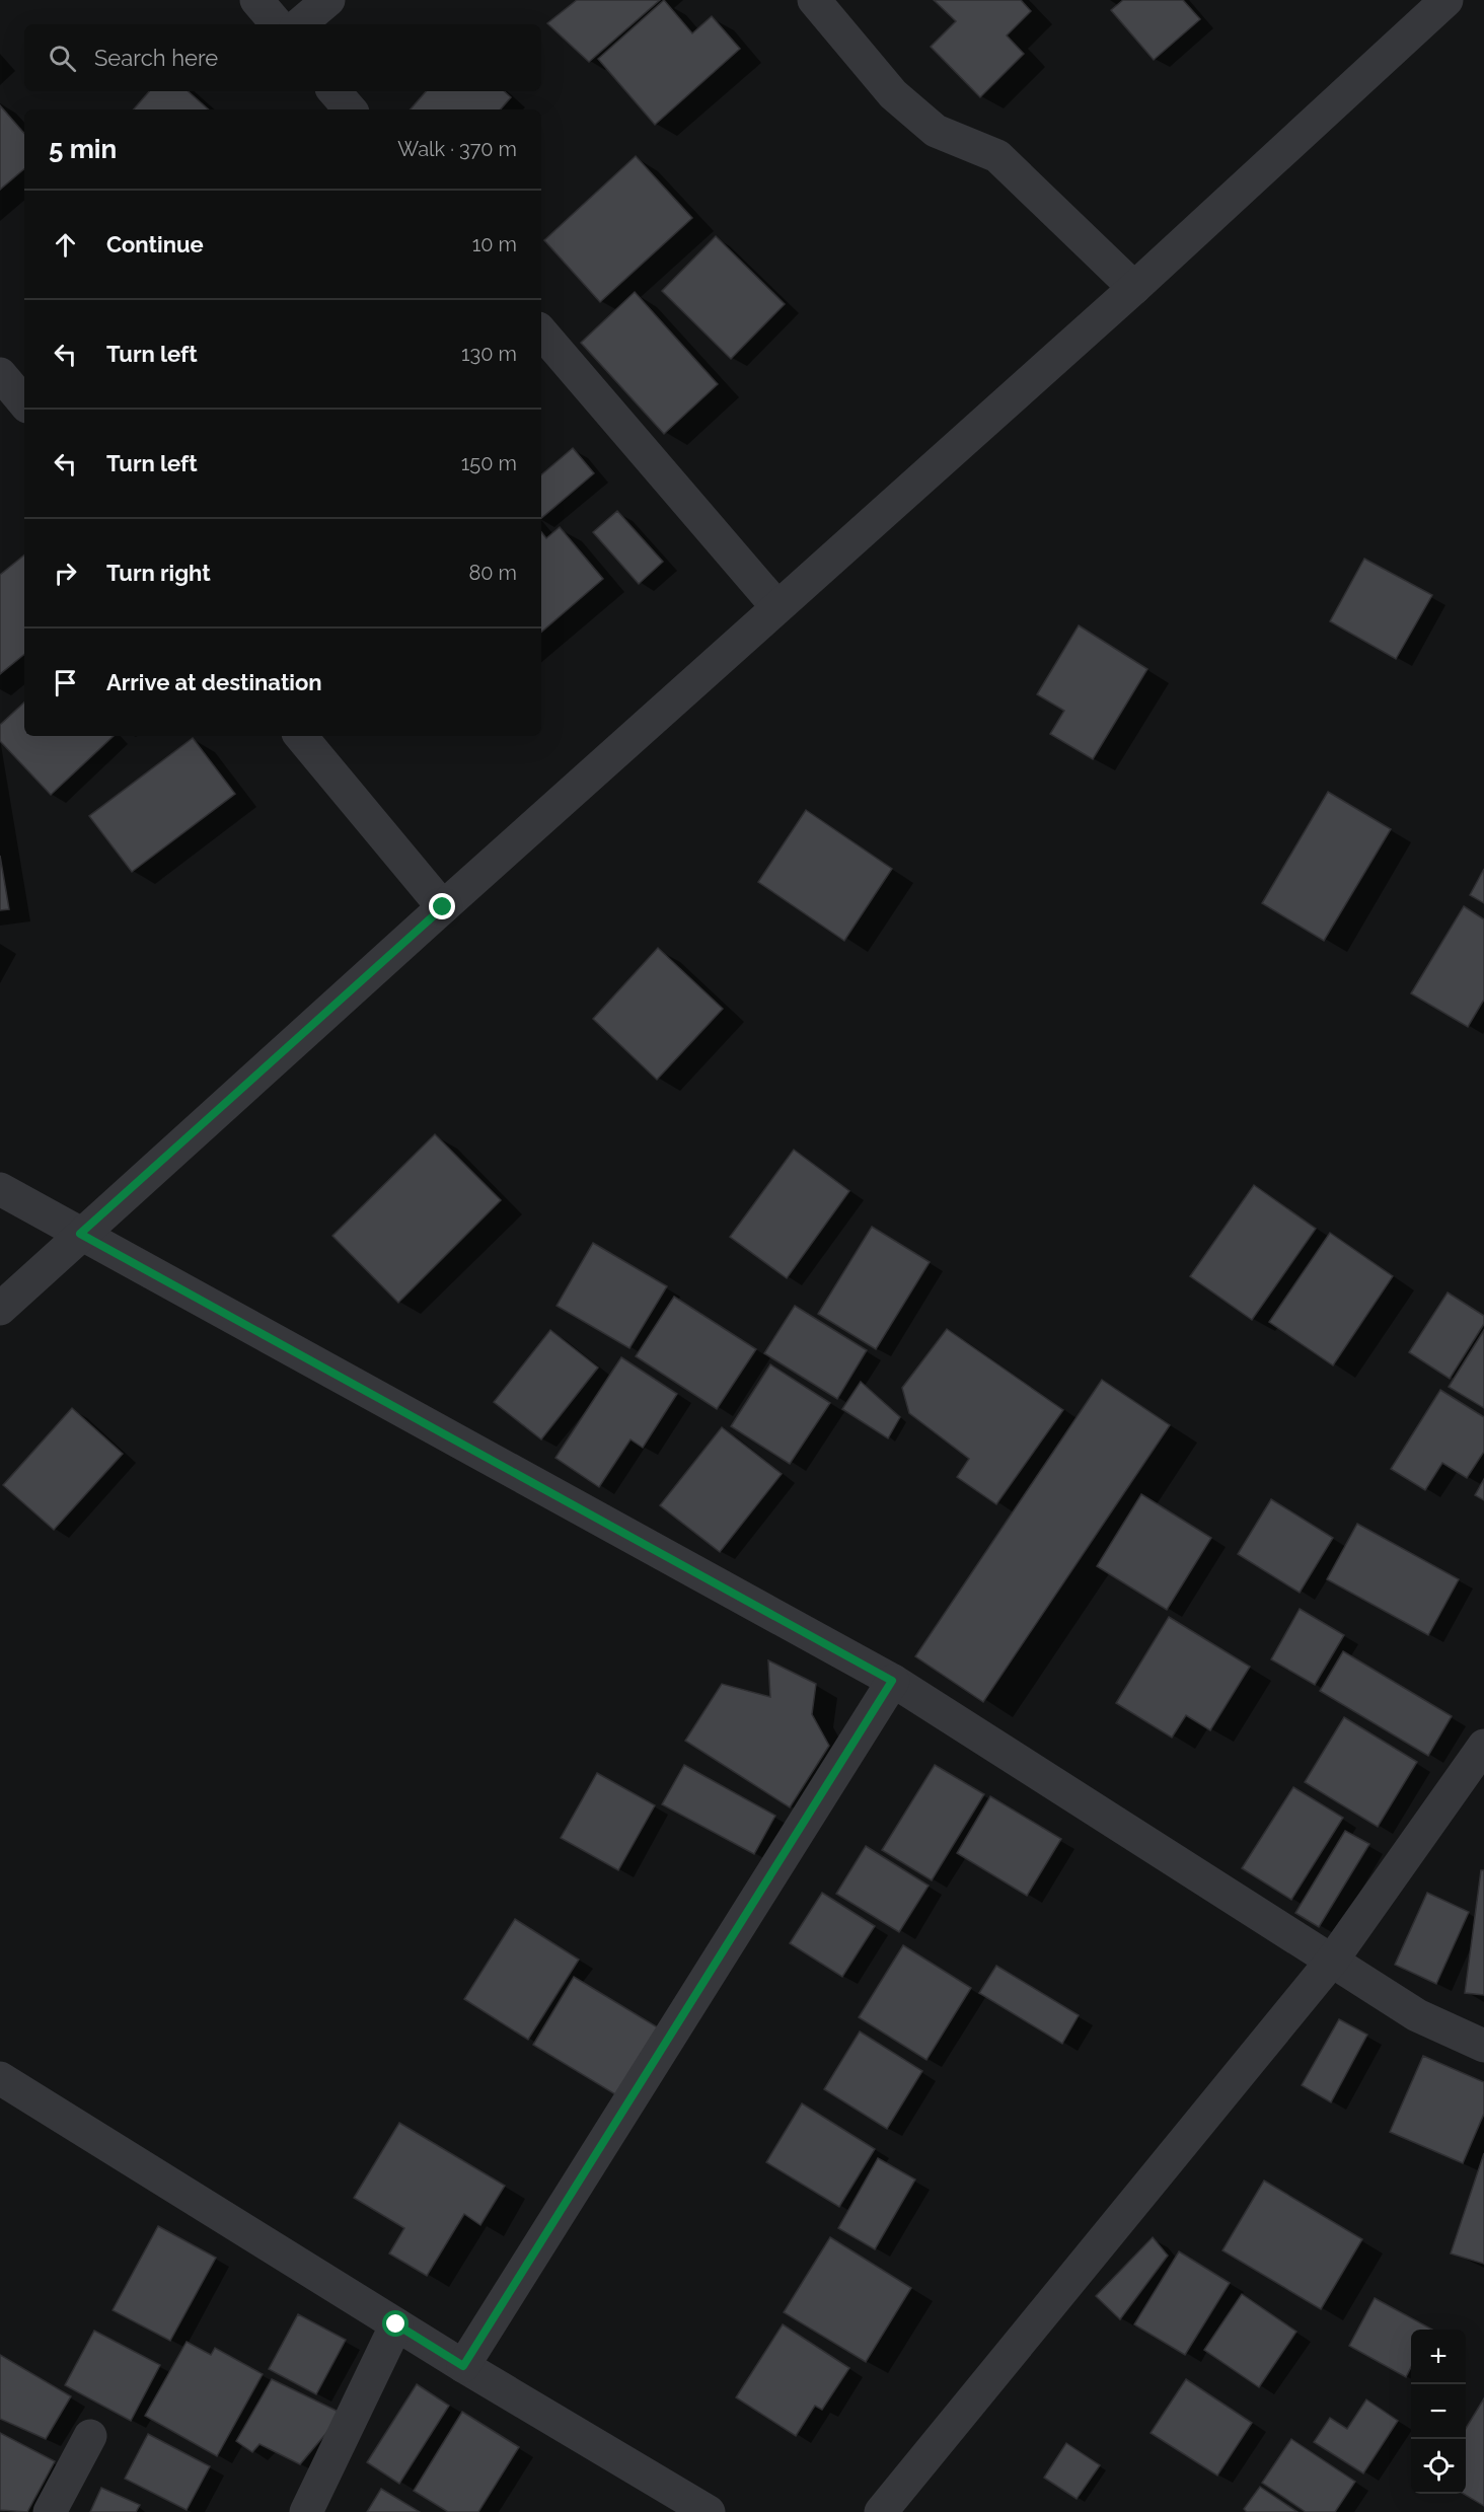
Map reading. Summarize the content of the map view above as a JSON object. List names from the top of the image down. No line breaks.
{"page":{"search":"Search here","heading":["5 min","Walk · 370 m"],"list":[["Continue","10 m"],["Turn left","130 m"],["Turn left","150 m"],["Turn right","80 m"],"Arrive at destination"],"map_buttons":["+","−"]}}
